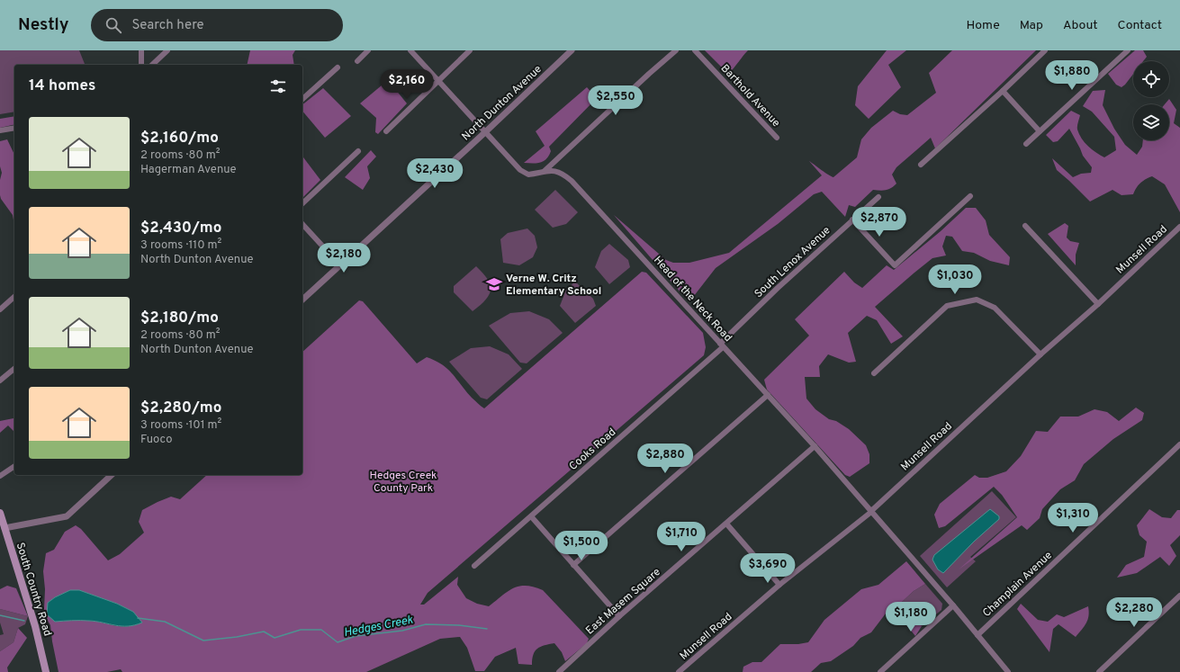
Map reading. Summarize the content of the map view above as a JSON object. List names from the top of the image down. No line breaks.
{"streets":{"main road":["South Country Road"],"street":["Barthold Avenue","North Dunton Avenue","Munsell Road","South Lenox Avenue","Head of the Neck Road","Cooks Road","Champlain Avenue","East Masem Square"]},"crossings":[["North Dunton Avenue","Head of the Neck Road"],["Munsell Road","Head of the Neck Road"],["South Lenox Avenue","Head of the Neck Road"],["South Lenox Avenue","Cooks Road"],["Head of the Neck Road","Cooks Road"],["Head of the Neck Road","Champlain Avenue"],["Head of the Neck Road","East Masem Square"]],"water":["Hedges Creek"],"parks":["Hedges Creek County Park"],"places":{"school or university":["Verne W. Critz Elementary School"]},"page":{"header":"Nestly","search":"Search here","nav":["Home","Map","About","Contact"],"price":["$1,880","$2,160","$2,550","$2,430","$2,870","$2,180","$1,030","$2,880","$1,310","$1,710","$1,500","$3,690","$2,280","$1,180"],"heading":"14 homes","list":[{"name":"$2,160/mo","note":"2 rooms · 80 m² · Hagerman Avenue"},{"name":"$2,430/mo","note":"3 rooms · 110 m² · North Dunton Avenue"},{"name":"$2,180/mo","note":"2 rooms · 80 m² · North Dunton Avenue"},{"name":"$2,280/mo","note":"3 rooms · 101 m² · Fuoco"}]}}
